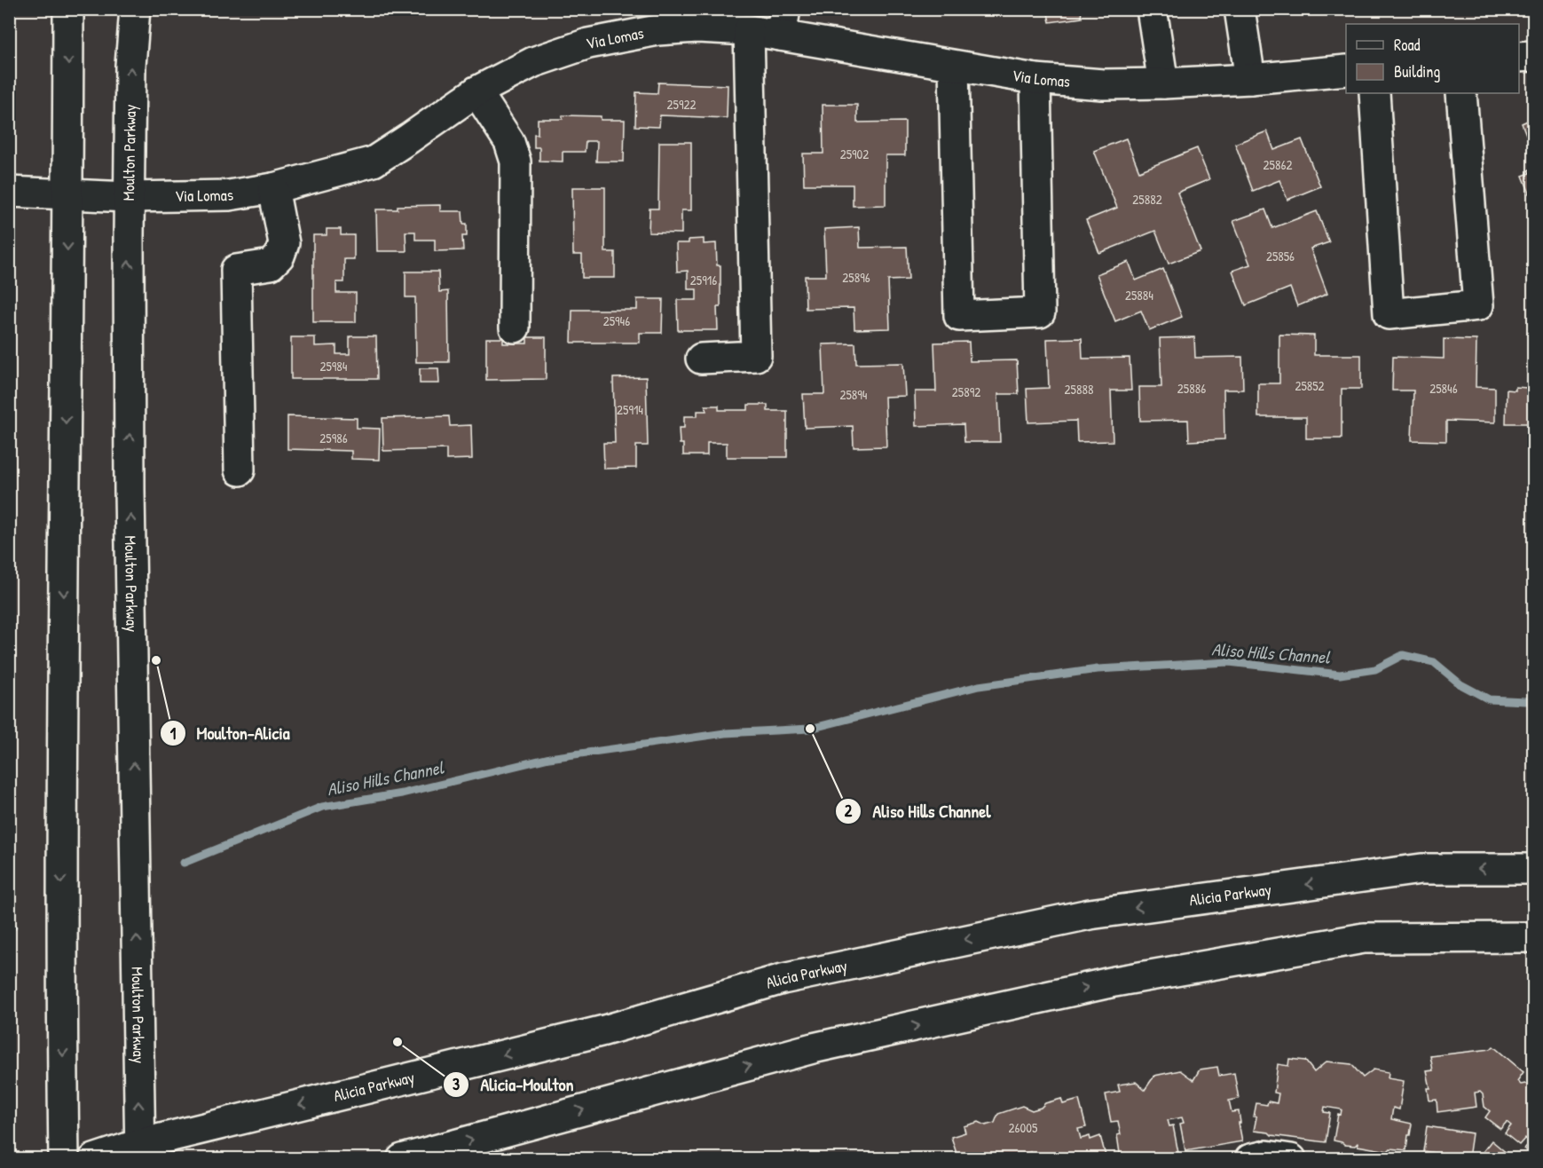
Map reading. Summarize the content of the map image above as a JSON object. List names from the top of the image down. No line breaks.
{"streets":{"main road":["Via Lomas","Moulton Parkway","Alicia Parkway"]},"crossings":[["Via Lomas","Moulton Parkway"],["Moulton Parkway","Alicia Parkway"]],"water":["Aliso Hills Channel"],"places":["Moulton-Alicia","Aliso Hills Channel","Alicia-Moulton"],"house_numbers":["25922","25902","25862","25882","25856","25896","25916","25884","25946","25984","25852","25886","25846","25888","25892","25894","25914","25986","26005"],"legend":["Road","Building"]}
